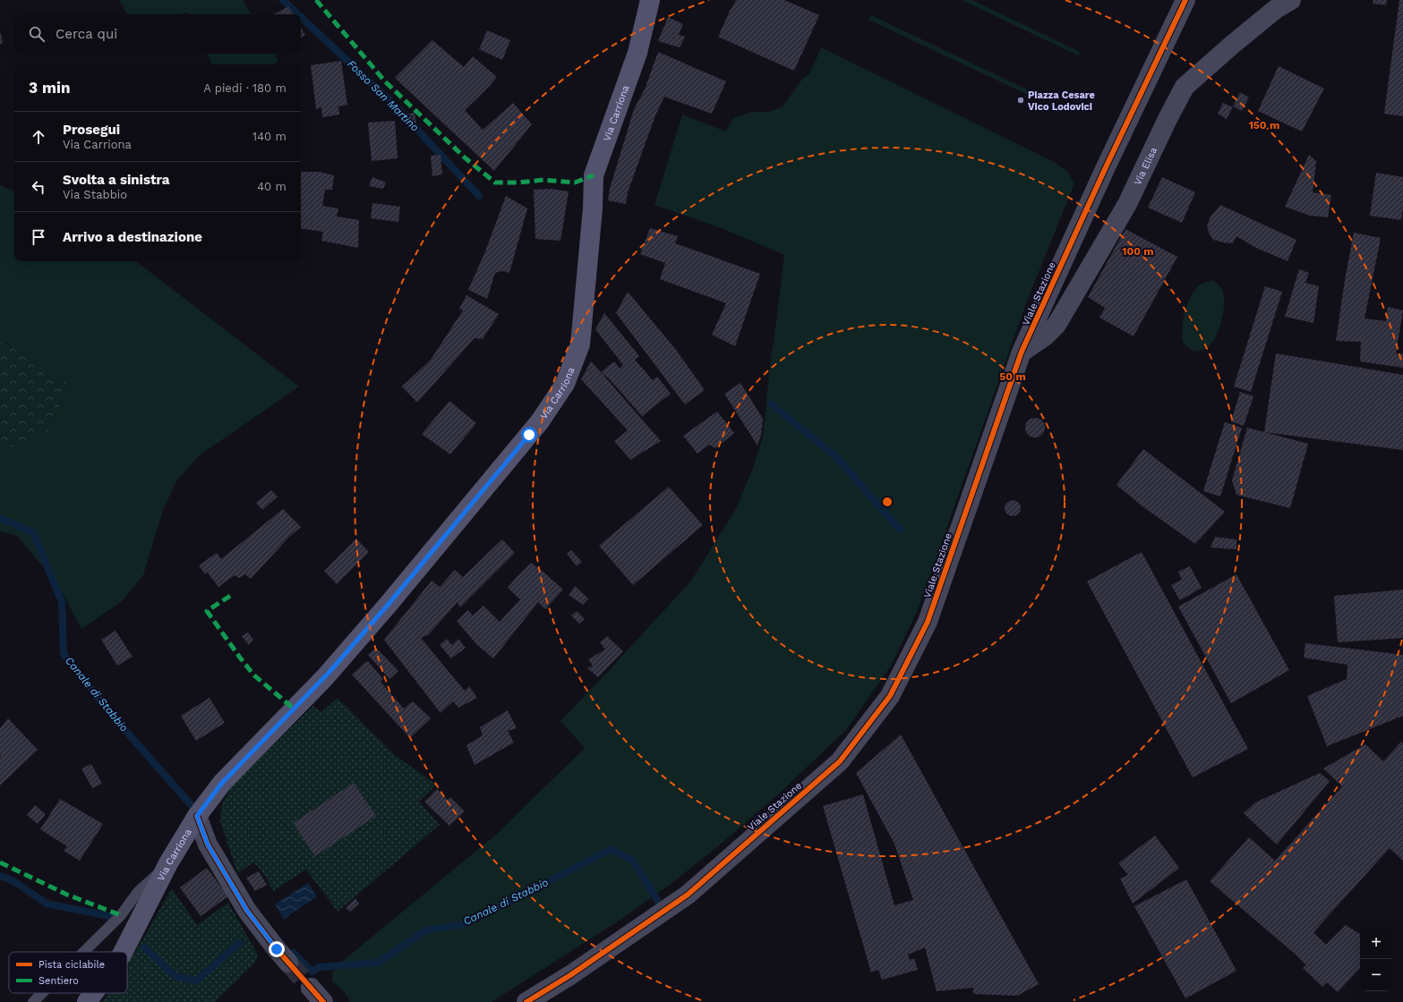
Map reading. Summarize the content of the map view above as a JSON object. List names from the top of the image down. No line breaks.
{"streets":{"main road":["Via Carriona"],"street":["Via Elisa","Viale Stazione"]},"crossings":[["Via Elisa","Viale Stazione"]],"water":["Fosso San Martino","Canale di Stabbio"],"places":["Piazza Cesare Vico Lodovici"],"legend":["Pista ciclabile","Sentiero"],"page":{"search":"Cerca qui","heading":["3 min","A piedi · 180 m"],"list":[["Prosegui","Via Carriona","140 m"],["Svolta a sinistra","Via Stabbio","40 m"],"Arrivo a destinazione"],"map_buttons":["+","−"]},"rings":["150 m","100 m","50 m"]}
